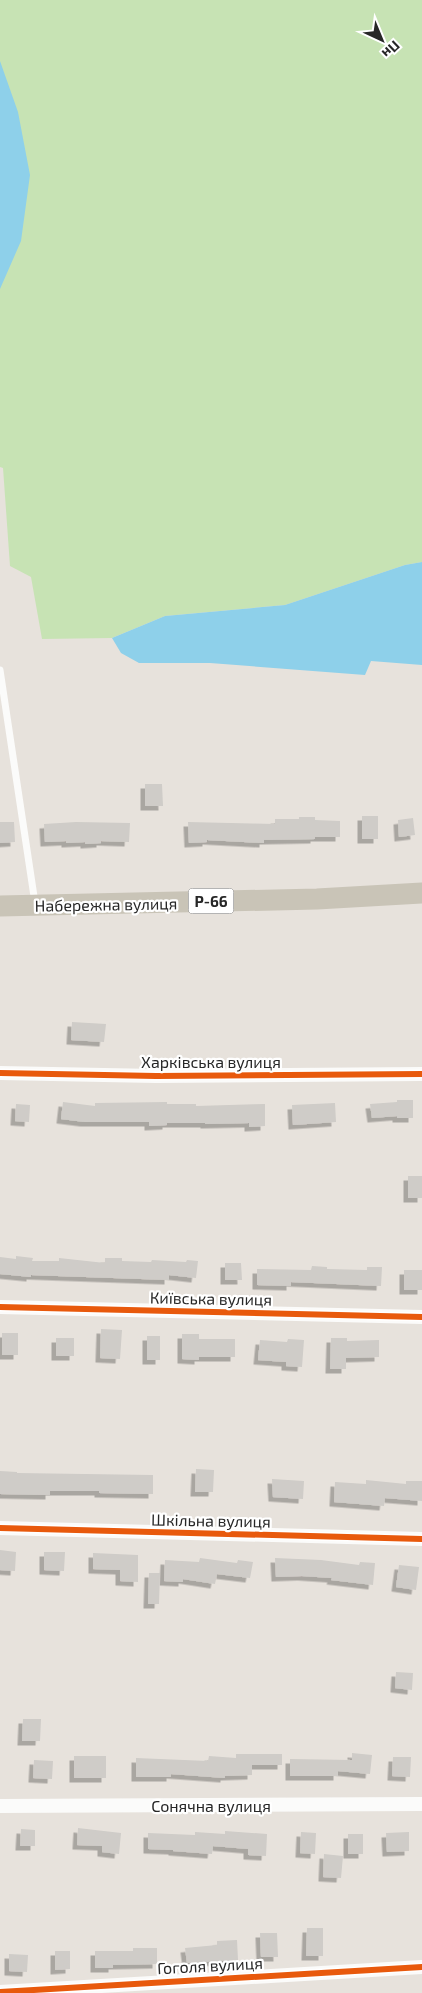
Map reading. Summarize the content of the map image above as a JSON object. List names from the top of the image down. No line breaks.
{"streets":{"main road":["Р-66","Набережна вулиця"],"street":["Харківська вулиця","Київська вулиця","Шкільна вулиця","Сонячна вулиця","Гоголя вулиця"]},"north":"bottom right"}
